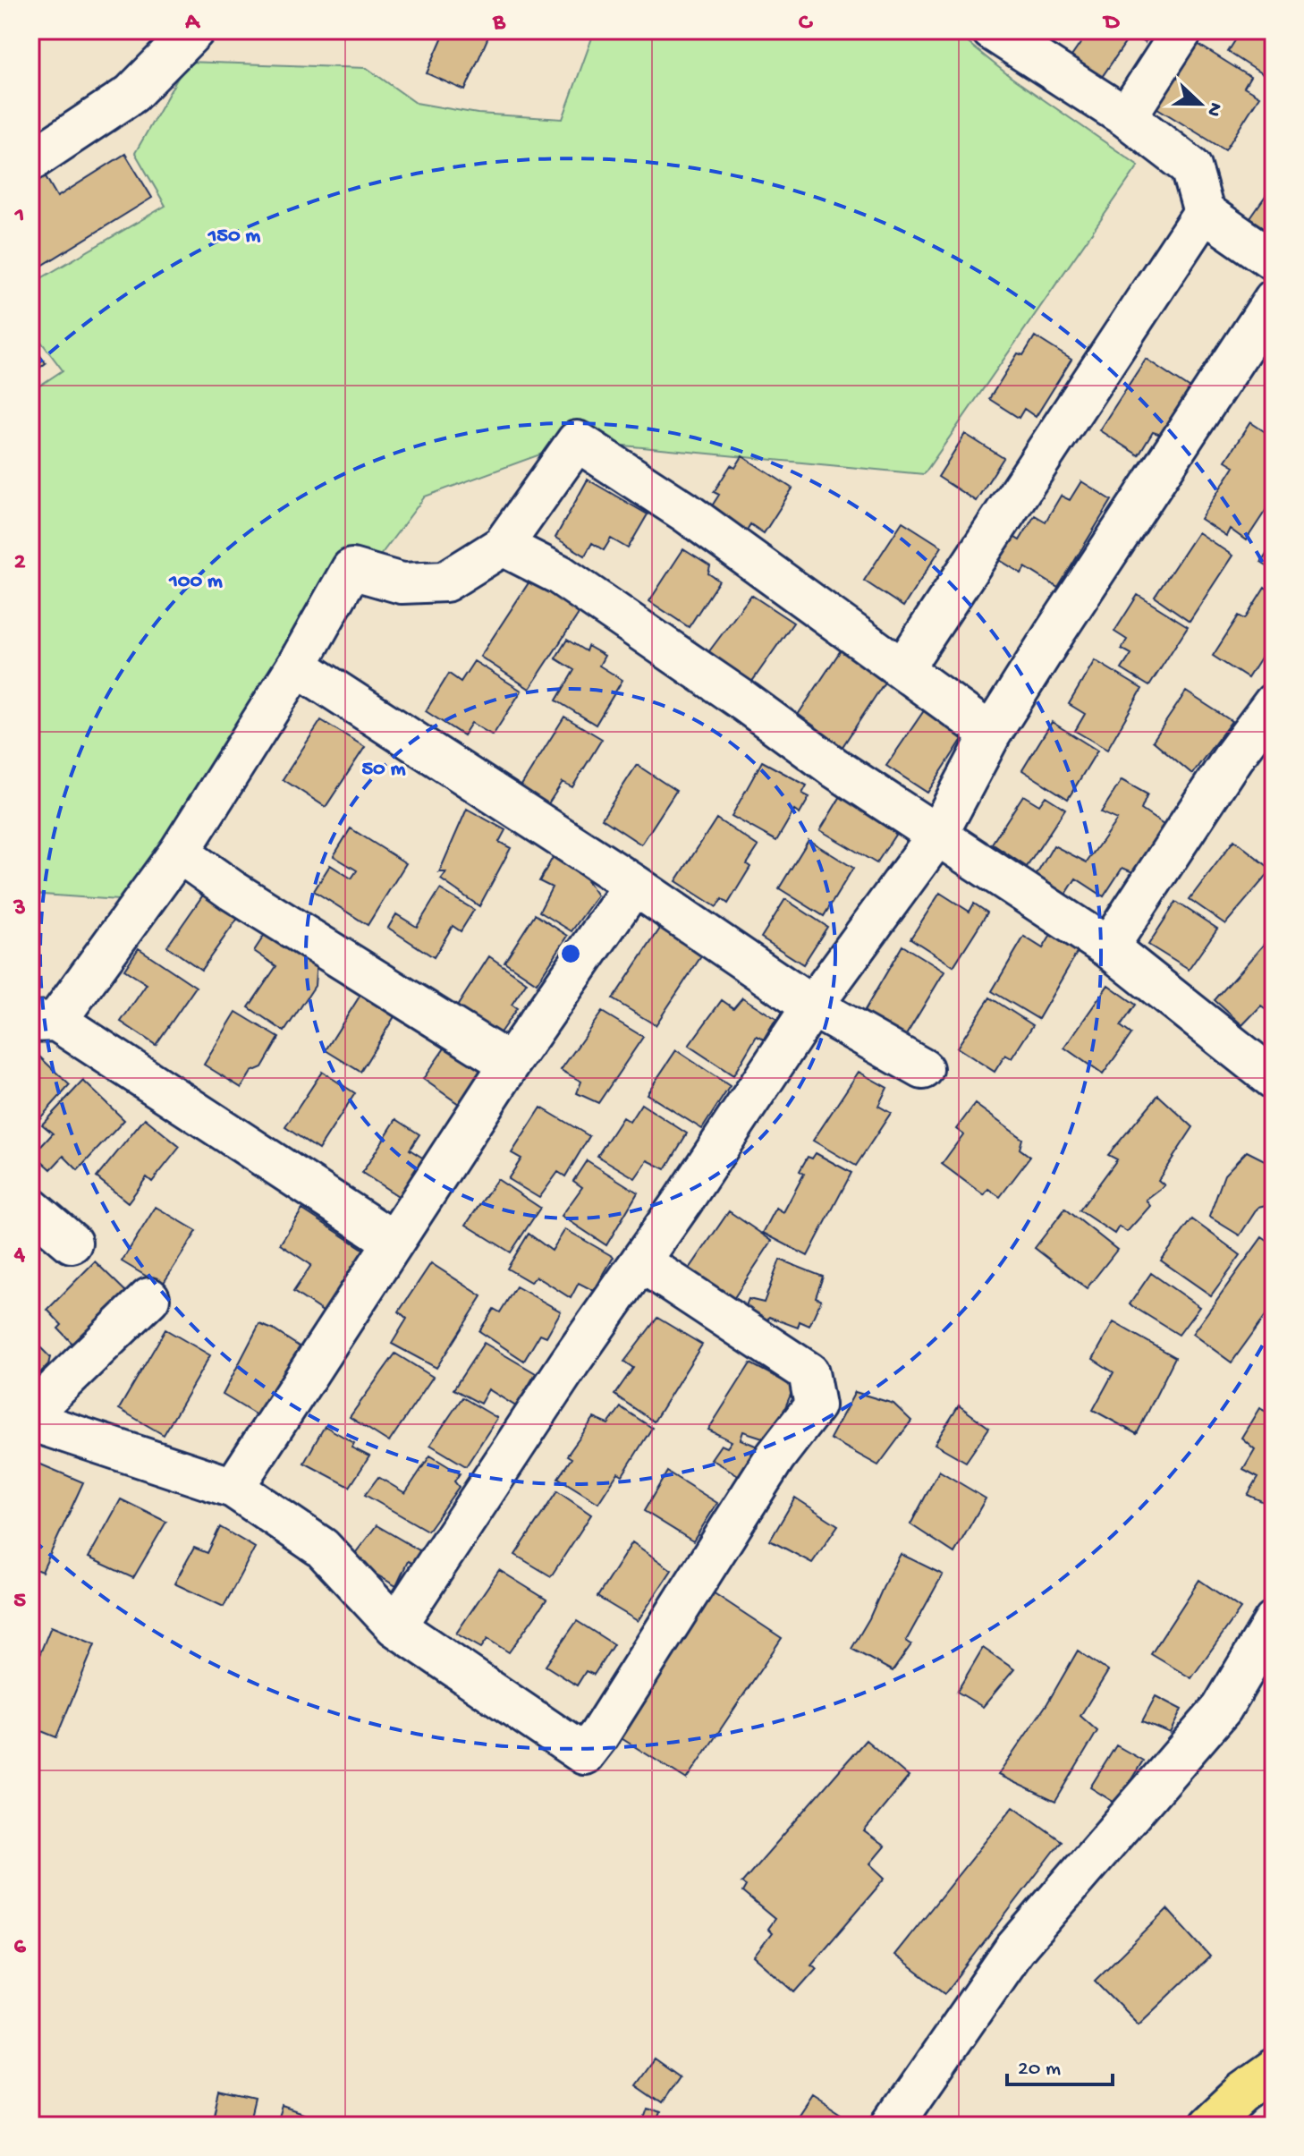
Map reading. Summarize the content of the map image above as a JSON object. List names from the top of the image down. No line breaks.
{"scale_bar":"20 m","north":"right","grid":{"columns":["A","B","C","D"],"rows":["1","2","3","4","5","6"]},"rings":["150 m","100 m","50 m"]}
